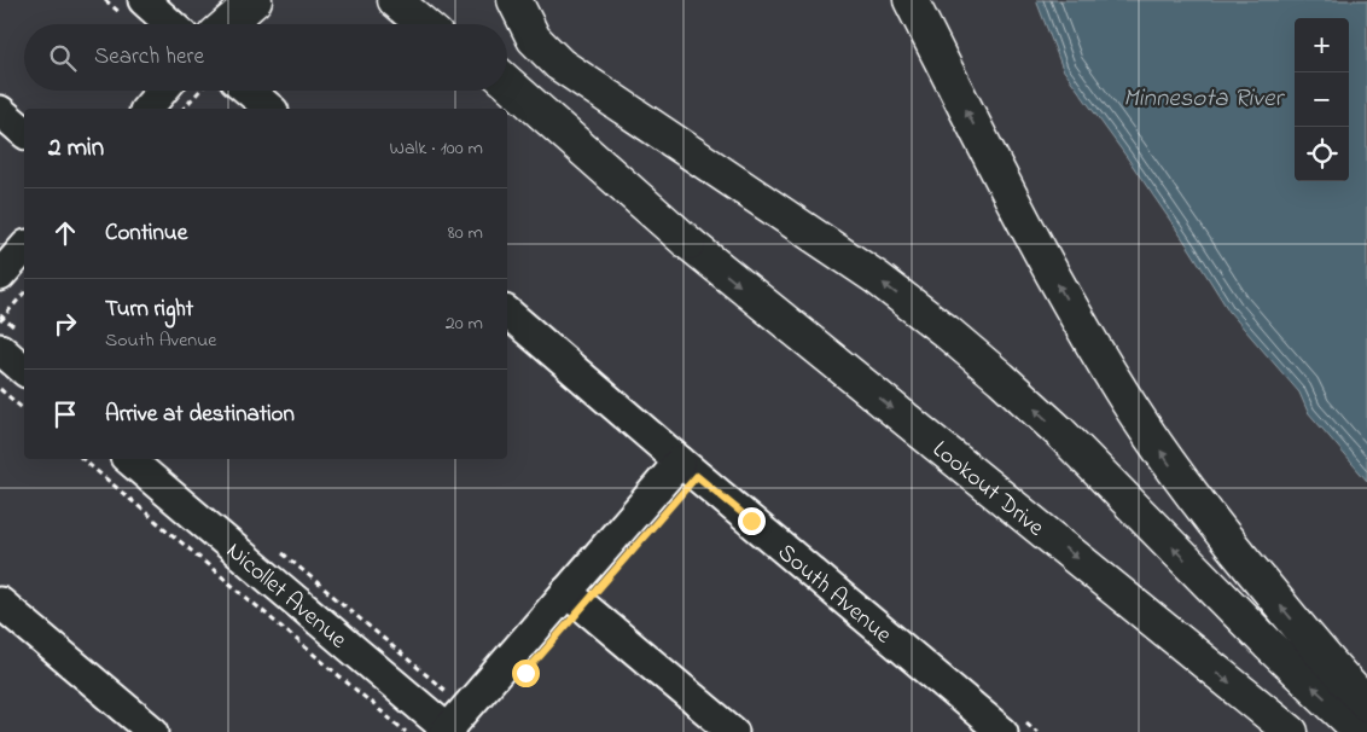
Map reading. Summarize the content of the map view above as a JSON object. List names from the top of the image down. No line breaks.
{"streets":{"main road":["Lookout Drive"],"street":["South Avenue","Nicollet Avenue"]},"water":["Minnesota River"],"page":{"map_buttons":["+","−"],"search":"Search here","heading":["2 min","Walk · 100 m"],"list":[["Continue","80 m"],["Turn right","South Avenue","20 m"],"Arrive at destination"]}}
